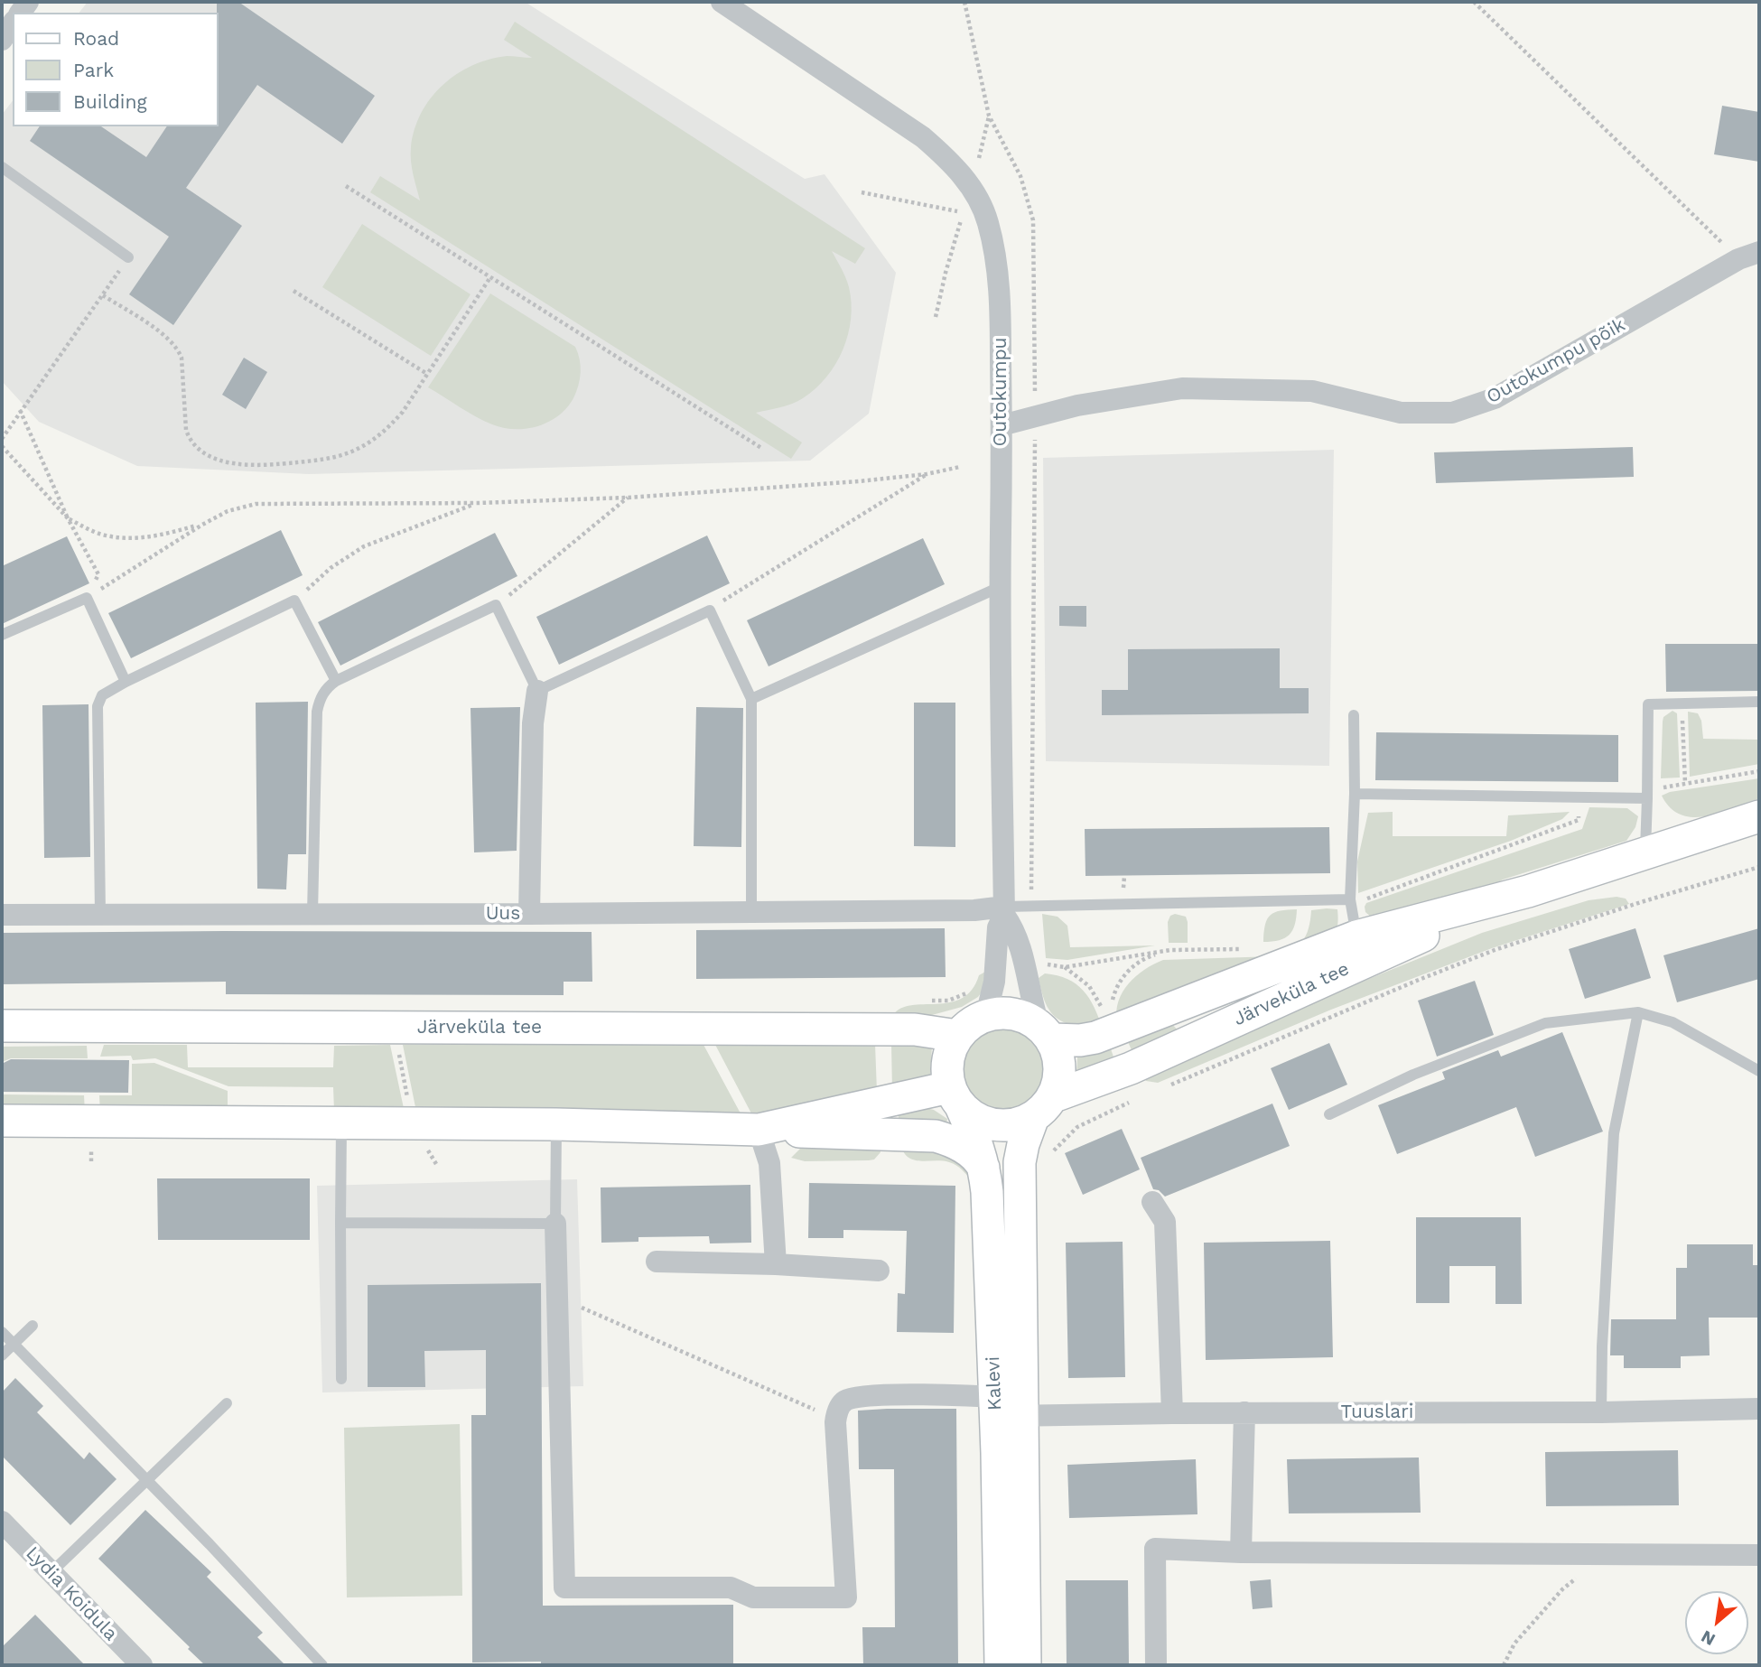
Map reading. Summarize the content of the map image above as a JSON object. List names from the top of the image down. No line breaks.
{"streets":{"main road":["Järveküla tee","Kalevi"],"street":["Outokumpu põik","Outokumpu","Uus","Tuuslari","Lydia Koidula"]},"crossings":[["Outokumpu põik","Outokumpu"],["Outokumpu","Uus"],["Outokumpu","Järveküla tee"],["Outokumpu","Kalevi"],["Järveküla tee","Kalevi"],["Kalevi","Tuuslari"]],"legend":["Road","Park","Building"],"north":"bottom left"}
